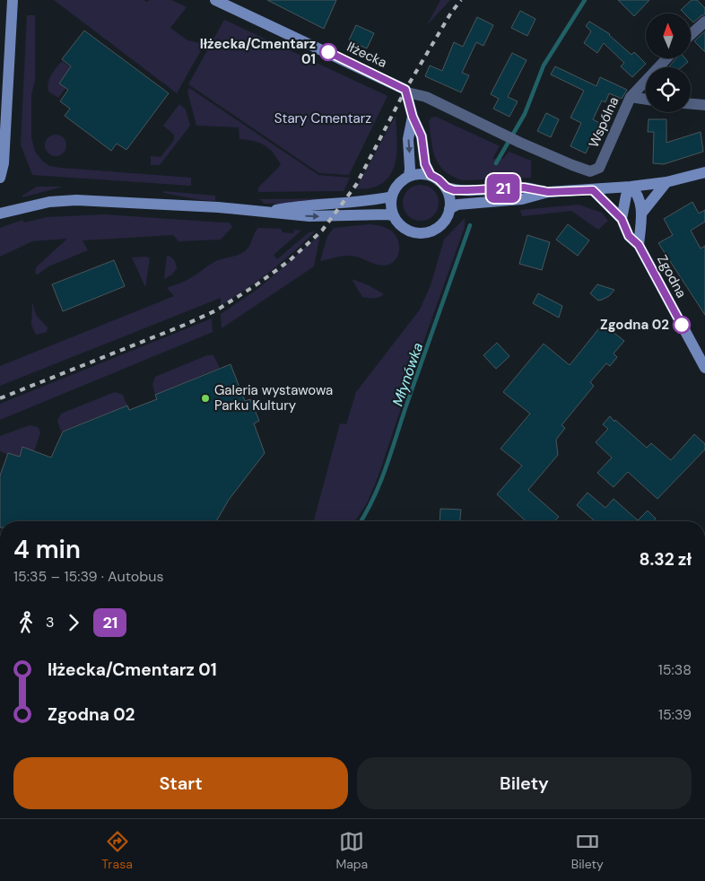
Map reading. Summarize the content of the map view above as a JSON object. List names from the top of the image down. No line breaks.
{"streets":{"main road":["Iłżecka","Zgodna"],"street":["Wspólna"]},"crossings":[["Iłżecka","Wspólna"]],"water":["Młynówka"],"parks":["Stary Cmentarz"],"places":["Iłżecka/Cmentarz 01","Zgodna 02","Galeria wystawowa Parku Kultury"],"lines":["bus line 21"],"north":"top","page":{"on_map":"21","heading":["4 min","15:35 – 15:39 · Autobus","8.32 zł"],"legs":["3","21"],"list":[{"name":"Iłżecka/Cmentarz 01","value":"15:38"},{"name":"Zgodna 02","value":"15:39"}],"buttons":["Start","Bilety"],"tabs":["Trasa","Mapa","Bilety"]}}
